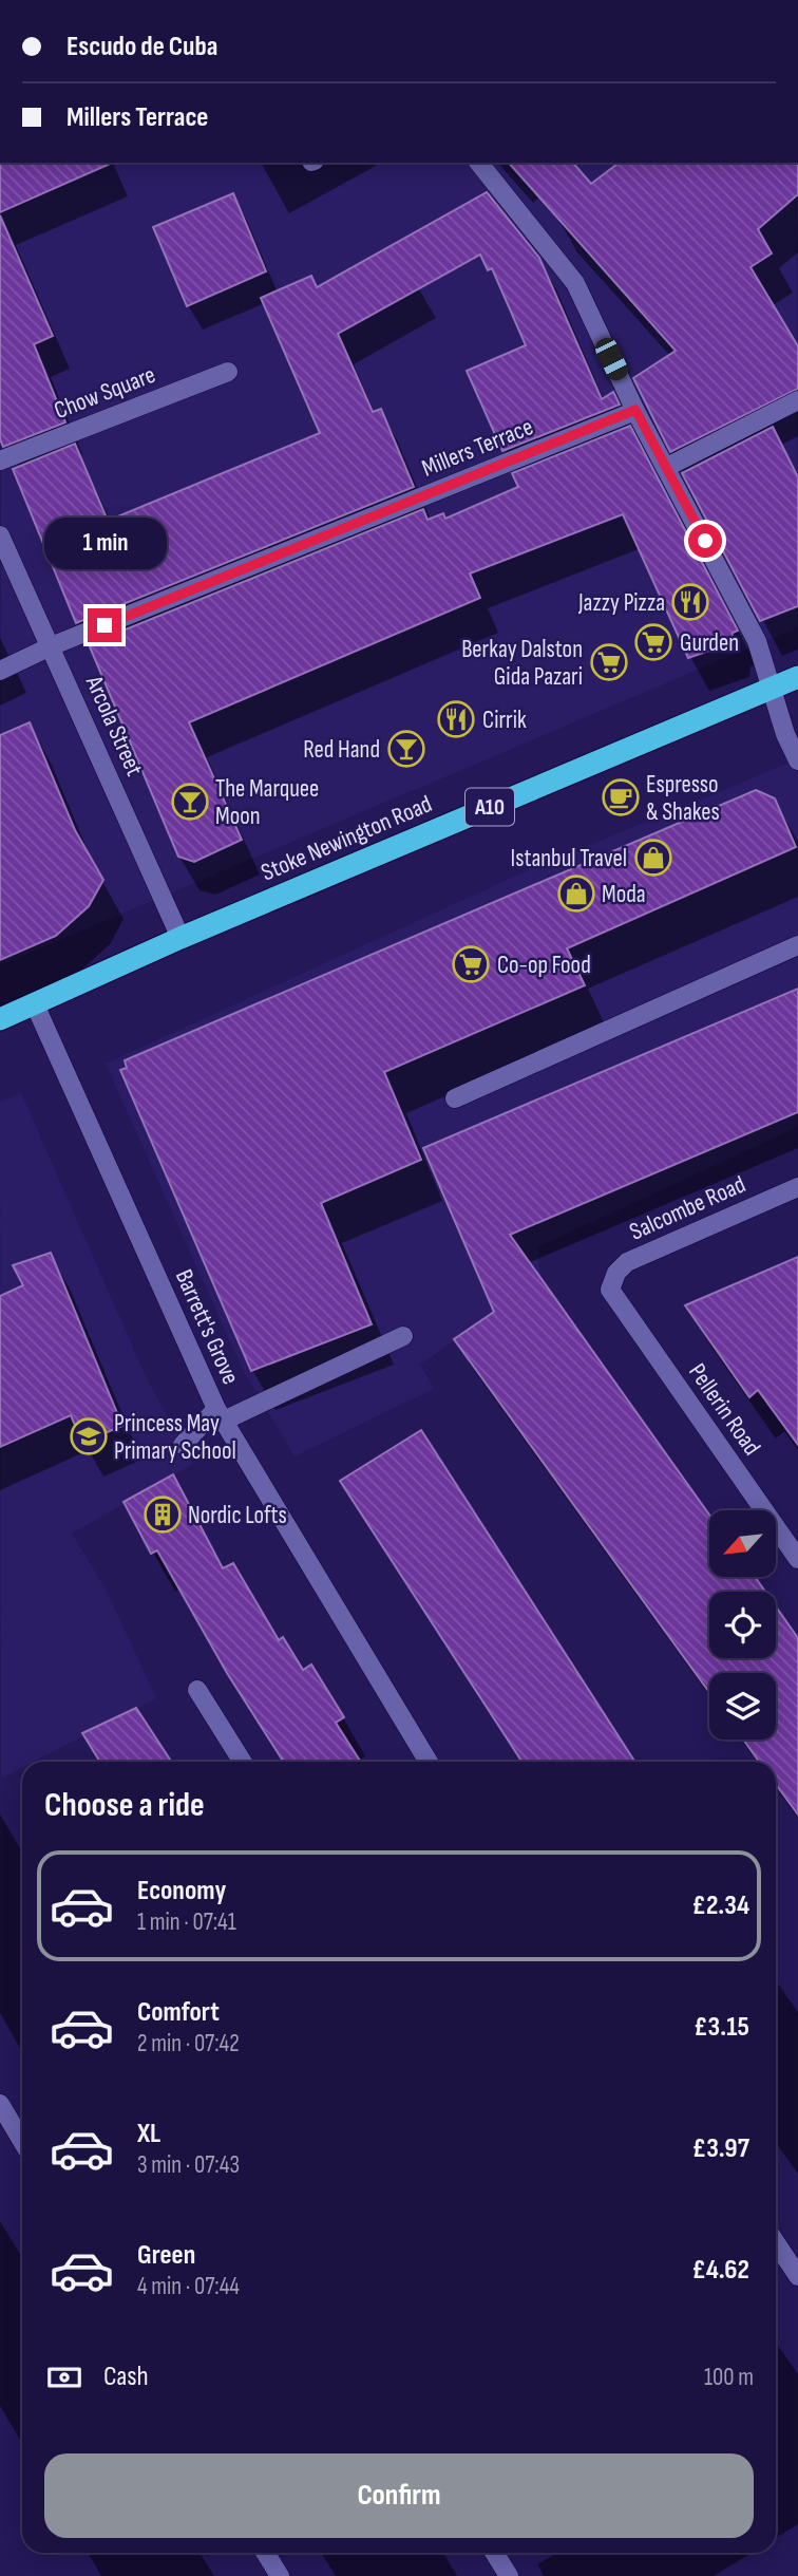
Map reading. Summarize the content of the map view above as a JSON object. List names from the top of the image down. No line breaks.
{"streets":{"highway":["A10","Stoke Newington Road"],"street":["Chow Square","Millers Terrace","Arcola Street","Salcombe Road","Barrett's Grove","Pellerin Road"]},"crossings":[["Millers Terrace","Arcola Street"],["Arcola Street","Stoke Newington Road"],["Stoke Newington Road","Barrett's Grove"],["Salcombe Road","Pellerin Road"]],"places":{"restaurant":["Jazzy Pizza","Cirrik"],"supermarket":["Gurden","Berkay Dalston Gida Pazari","Co-op Food"],"bar":["Red Hand","The Marquee Moon"],"cafe":["Espresso & Shakes"],"shop":["Istanbul Travel","Moda"],"school or university":["Princess May Primary School"],"building":["Nordic Lofts"]},"north":"bottom left","page":{"banner":["Escudo de Cuba","Millers Terrace"],"bubble":"1 min","heading":"Choose a ride","list":[{"name":"Economy","note":"1 min · 07:41","value":"£2.34"},{"name":"Comfort","note":"2 min · 07:42","value":"£3.15"},{"name":"XL","note":"3 min · 07:43","value":"£3.97"},{"name":"Green","note":"4 min · 07:44","value":"£4.62"}],"pay":["Cash","100 m"],"buttons":"Confirm"}}
